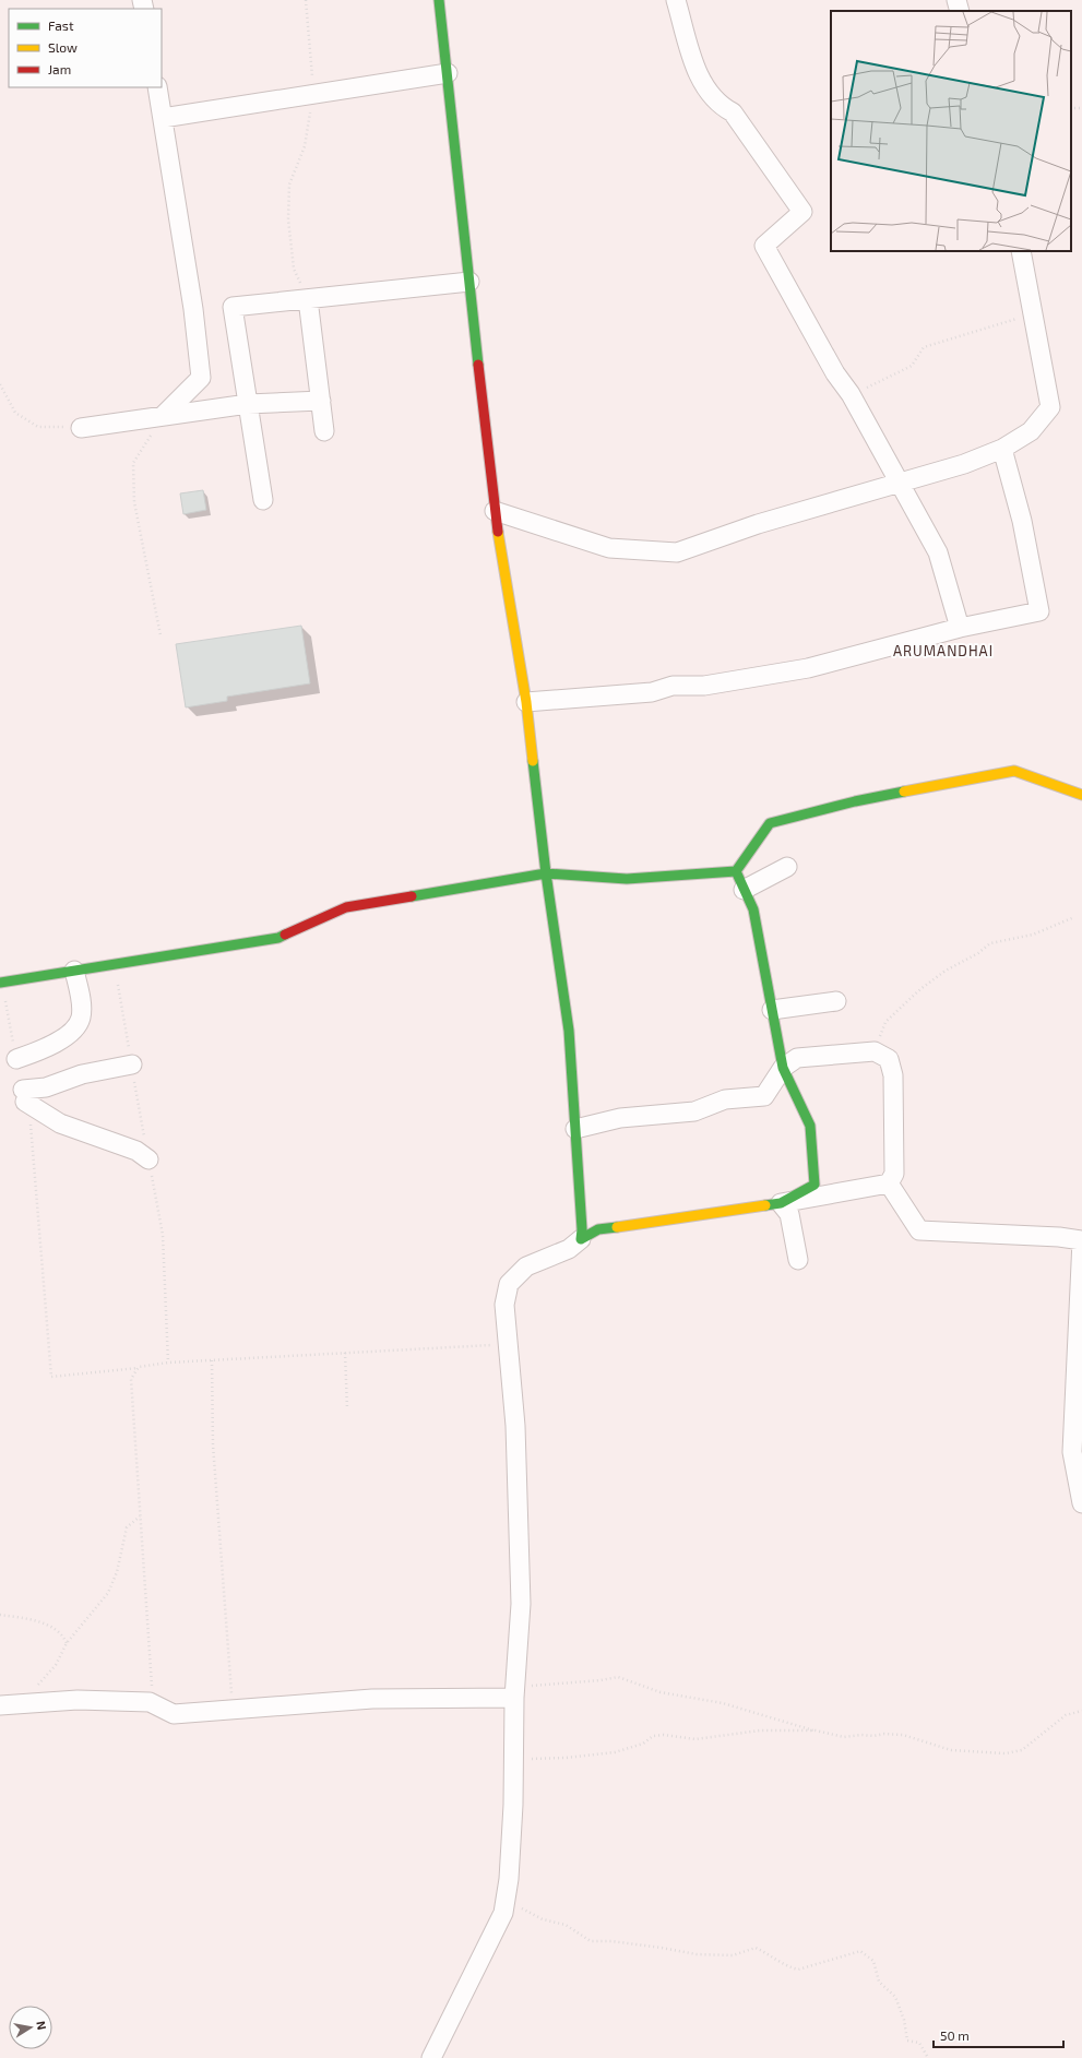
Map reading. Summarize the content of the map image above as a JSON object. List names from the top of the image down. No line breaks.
{"districts":["ARUMANDHAI"],"legend":["Fast","Slow","Jam"],"scale_bar":"50 m","north":"right"}
